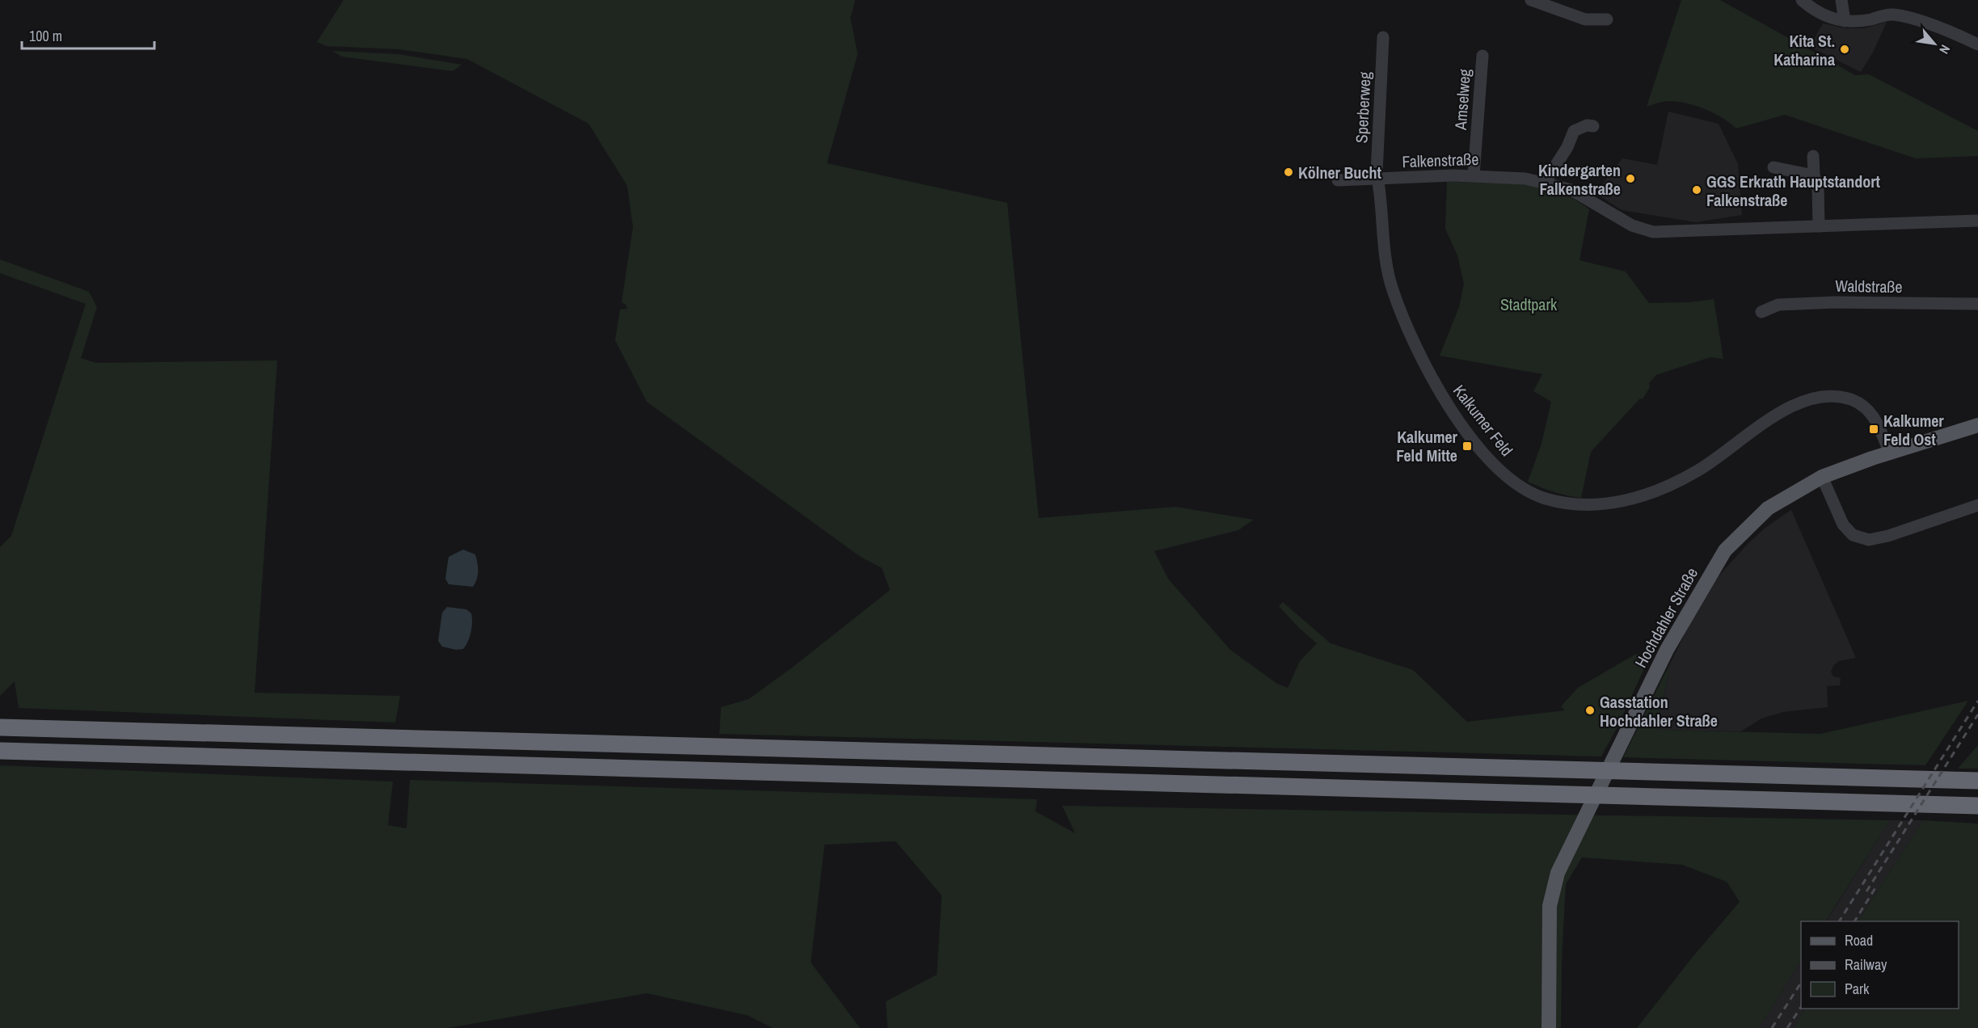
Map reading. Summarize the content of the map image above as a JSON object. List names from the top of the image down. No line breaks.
{"streets":{"main road":["Hochdahler Straße"],"street":["Amselweg","Sperberweg","Falkenstraße","Waldstraße","Kalkumer Feld"]},"crossings":[["Amselweg","Falkenstraße"],["Sperberweg","Falkenstraße"],["Sperberweg","Kalkumer Feld"],["Falkenstraße","Kalkumer Feld"],["Kalkumer Feld","Hochdahler Straße"]],"parks":["Stadtpark"],"places":{"other":["Kita St. Katharina","Kölner Bucht","Kindergarten Falkenstraße","GGS Erkrath Hauptstandort Falkenstraße","Gasstation Hochdahler Straße"],"transit":["Kalkumer Feld Ost","Kalkumer Feld Mitte"]},"legend":["Road","Railway","Park"],"scale_bar":"100 m","north":"bottom right"}
